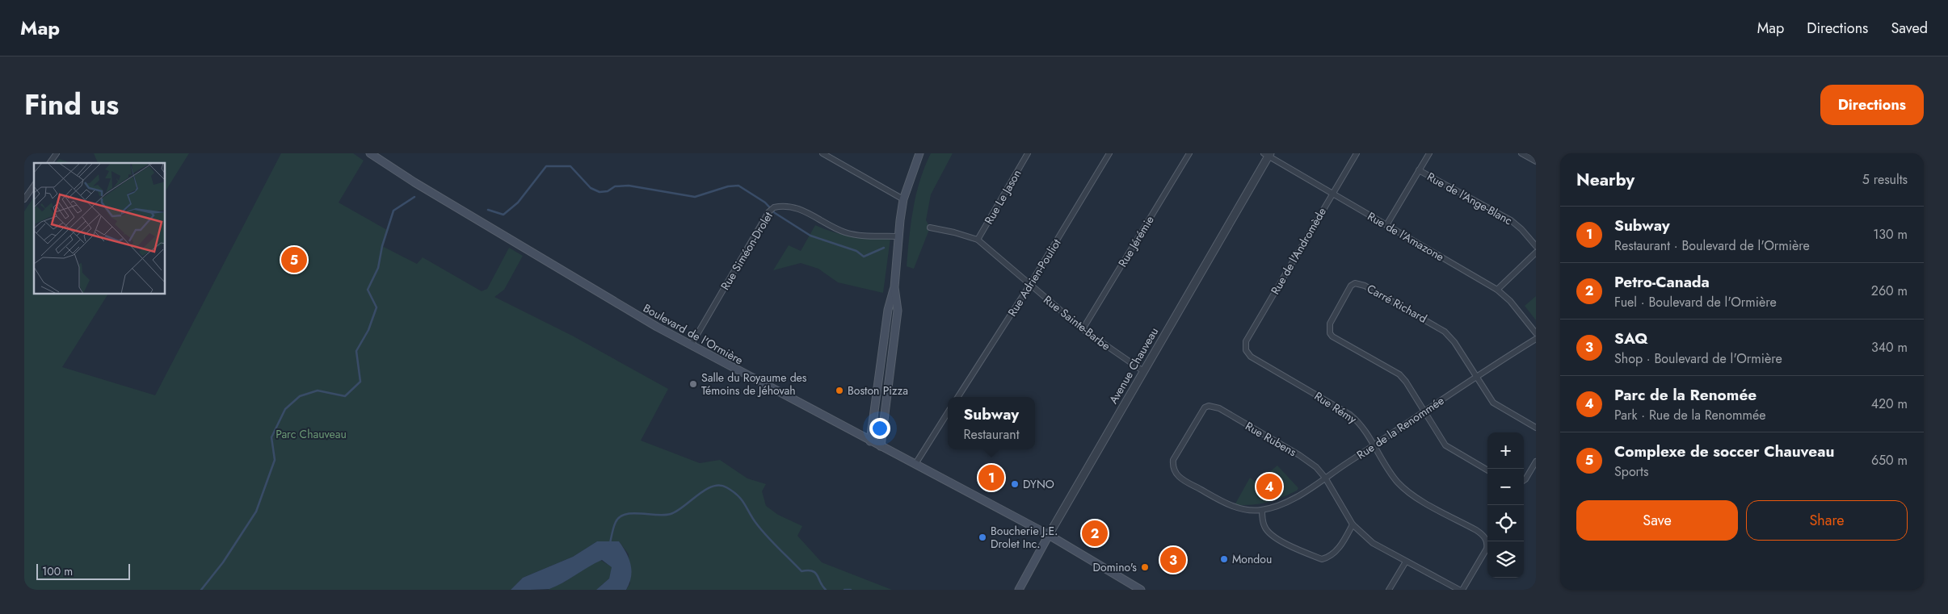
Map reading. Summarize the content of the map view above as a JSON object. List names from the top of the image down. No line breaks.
{"streets":{"main road":["Boulevard de l'Ormière","Avenue Chauveau"],"street":["Rue Le Jason","Rue de l'Ange-Blanc","Rue de l'Amazone","Rue Jérémie","Rue Siméon-Drolet","Rue de l'Andromède","Rue Adrien-Pouliot","Carré Richard","Rue Sainte-Barbe","Rue Rémy","Rue de la Renommée","Rue Rubens"]},"crossings":[["Rue Le Jason","Rue Sainte-Barbe"],["Rue de l'Amazone","Rue de l'Andromède"],["Rue de l'Amazone","Avenue Chauveau"],["Rue Jérémie","Rue Sainte-Barbe"],["Rue Siméon-Drolet","Boulevard de l'Ormière"],["Rue de l'Andromède","Rue Rémy"],["Rue Adrien-Pouliot","Rue Sainte-Barbe"],["Carré Richard","Rue de la Renommée"],["Rue Sainte-Barbe","Avenue Chauveau"],["Boulevard de l'Ormière","Avenue Chauveau"],["Rue Rémy","Rue de la Renommée"],["Rue de la Renommée","Rue Rubens"]],"parks":["Parc Chauveau"],"places":["Salle du Royaume des Témoins de Jéhovah","Boston Pizza","DYNO","Boucherie J.E. Drolet Inc.","Mondou","Domino's"],"scale_bar":"100 m","page":{"header":"Map","nav":["Map","Directions","Saved"],"title":"Find us","buttons":["Directions",["Save","Share"]],"heading":["Nearby","5 results"],"list":[{"mark":"1","name":"Subway","note":"Restaurant · Boulevard de l'Ormière","value":"130 m"},{"mark":"2","name":"Petro-Canada","note":"Fuel · Boulevard de l'Ormière","value":"260 m"},{"mark":"3","name":"SAQ","note":"Shop · Boulevard de l'Ormière","value":"340 m"},{"mark":"4","name":"Parc de la Renomée","note":"Park · Rue de la Renommée","value":"420 m"},{"mark":"5","name":"Complexe de soccer Chauveau","note":"Sports","value":"650 m"}],"pins":["5","1","4","2","3"],"popup":["Subway","Restaurant"],"map_buttons":["+","−"],"scale":"100 m"}}
